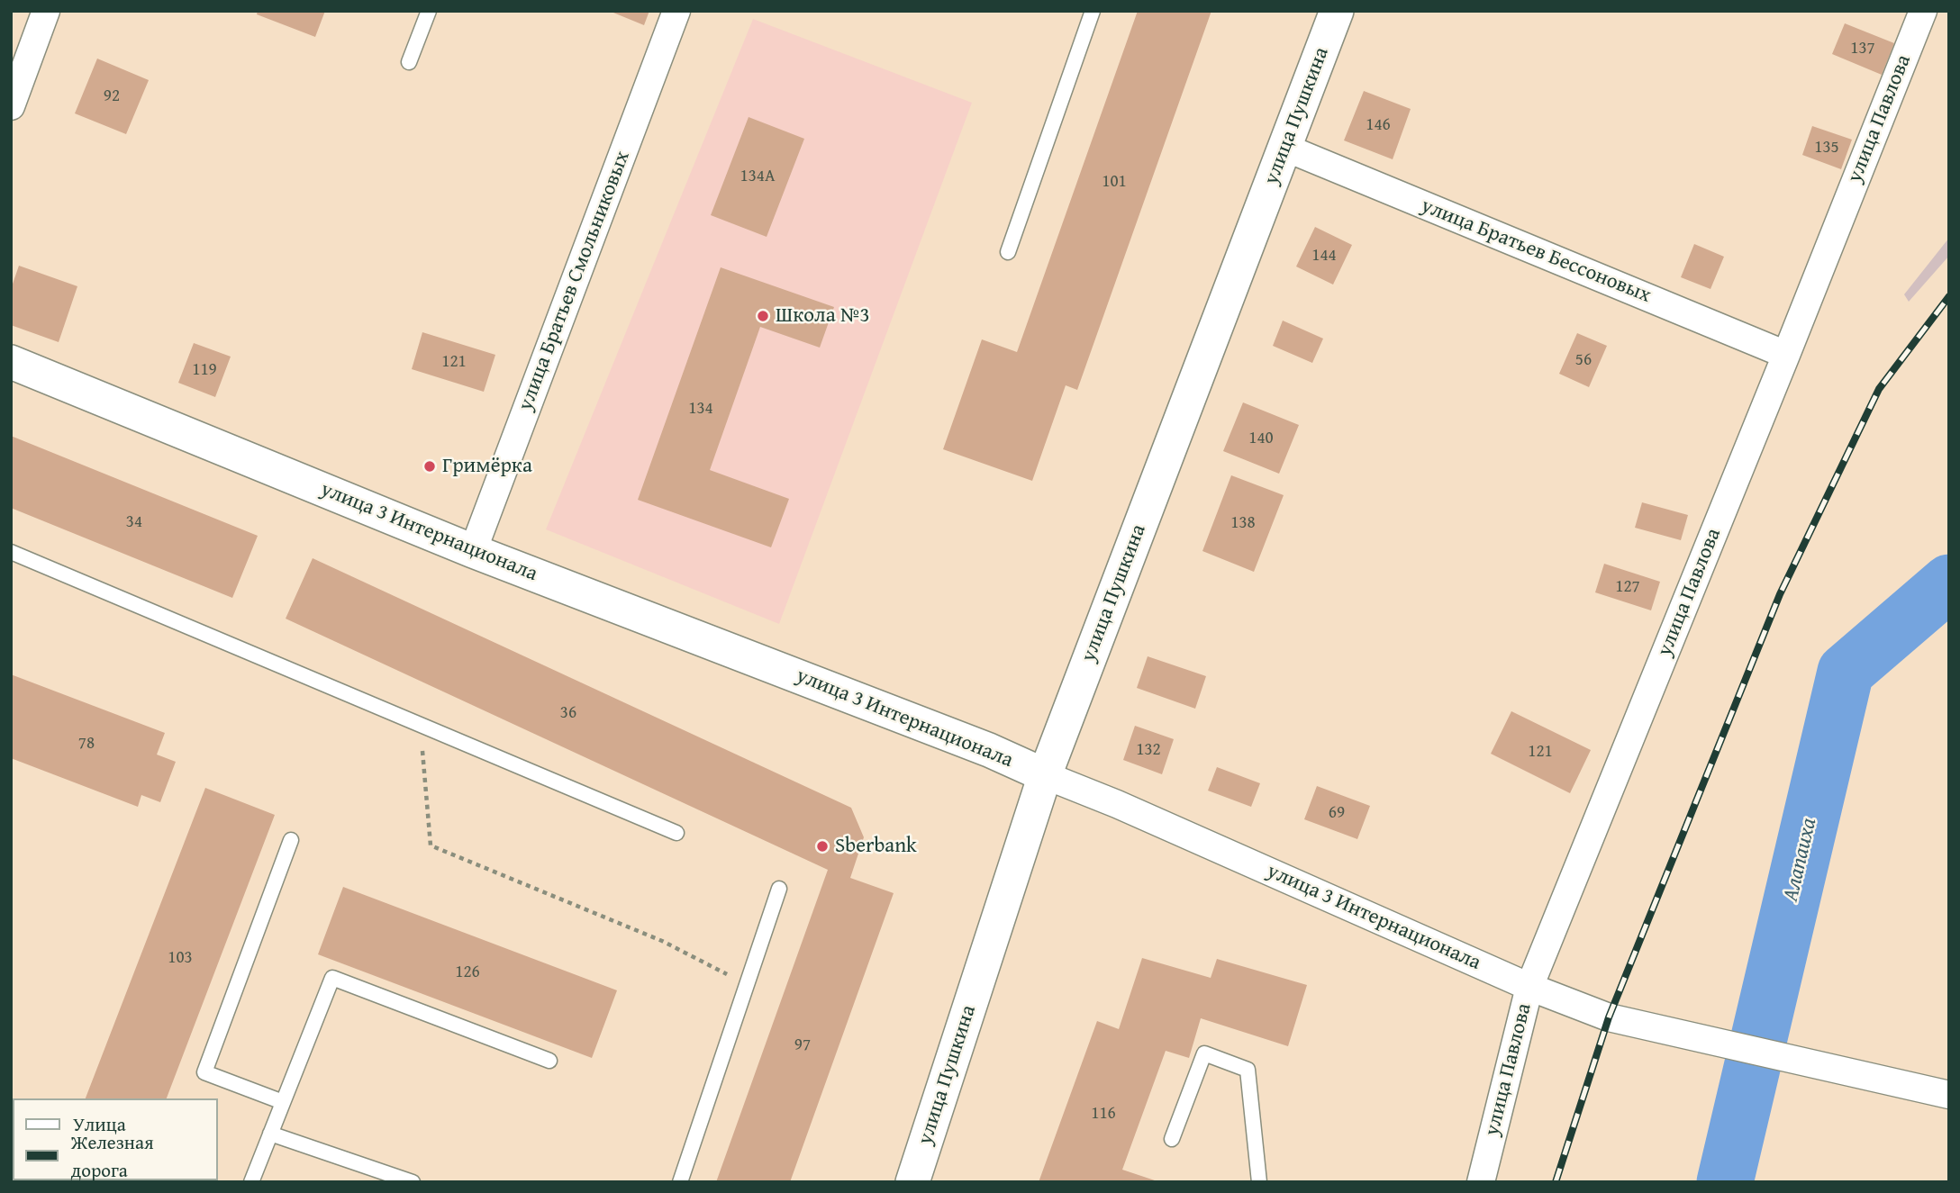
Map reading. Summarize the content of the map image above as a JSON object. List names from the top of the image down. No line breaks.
{"streets":{"street":["улица Пушкина","улица Павлова","улица Братьев Бессоновых","улица Братьев Смольниковых","улица 3 Интернационала"]},"crossings":[["улица Пушкина","улица Братьев Бессоновых"],["улица Пушкина","улица 3 Интернационала"],["улица Павлова","улица Братьев Бессоновых"],["улица Павлова","улица 3 Интернационала"],["улица Братьев Смольниковых","улица 3 Интернационала"]],"water":["Алапаиха"],"places":["Школа №3","Гримёрка","Sberbank"],"house_numbers":["137","92","146","135","134А","101","144","56","121","119","134","140","34","138","127","36","78","132","121","69","103","126","97","116"],"legend":["Улица","Железная дорога"]}
